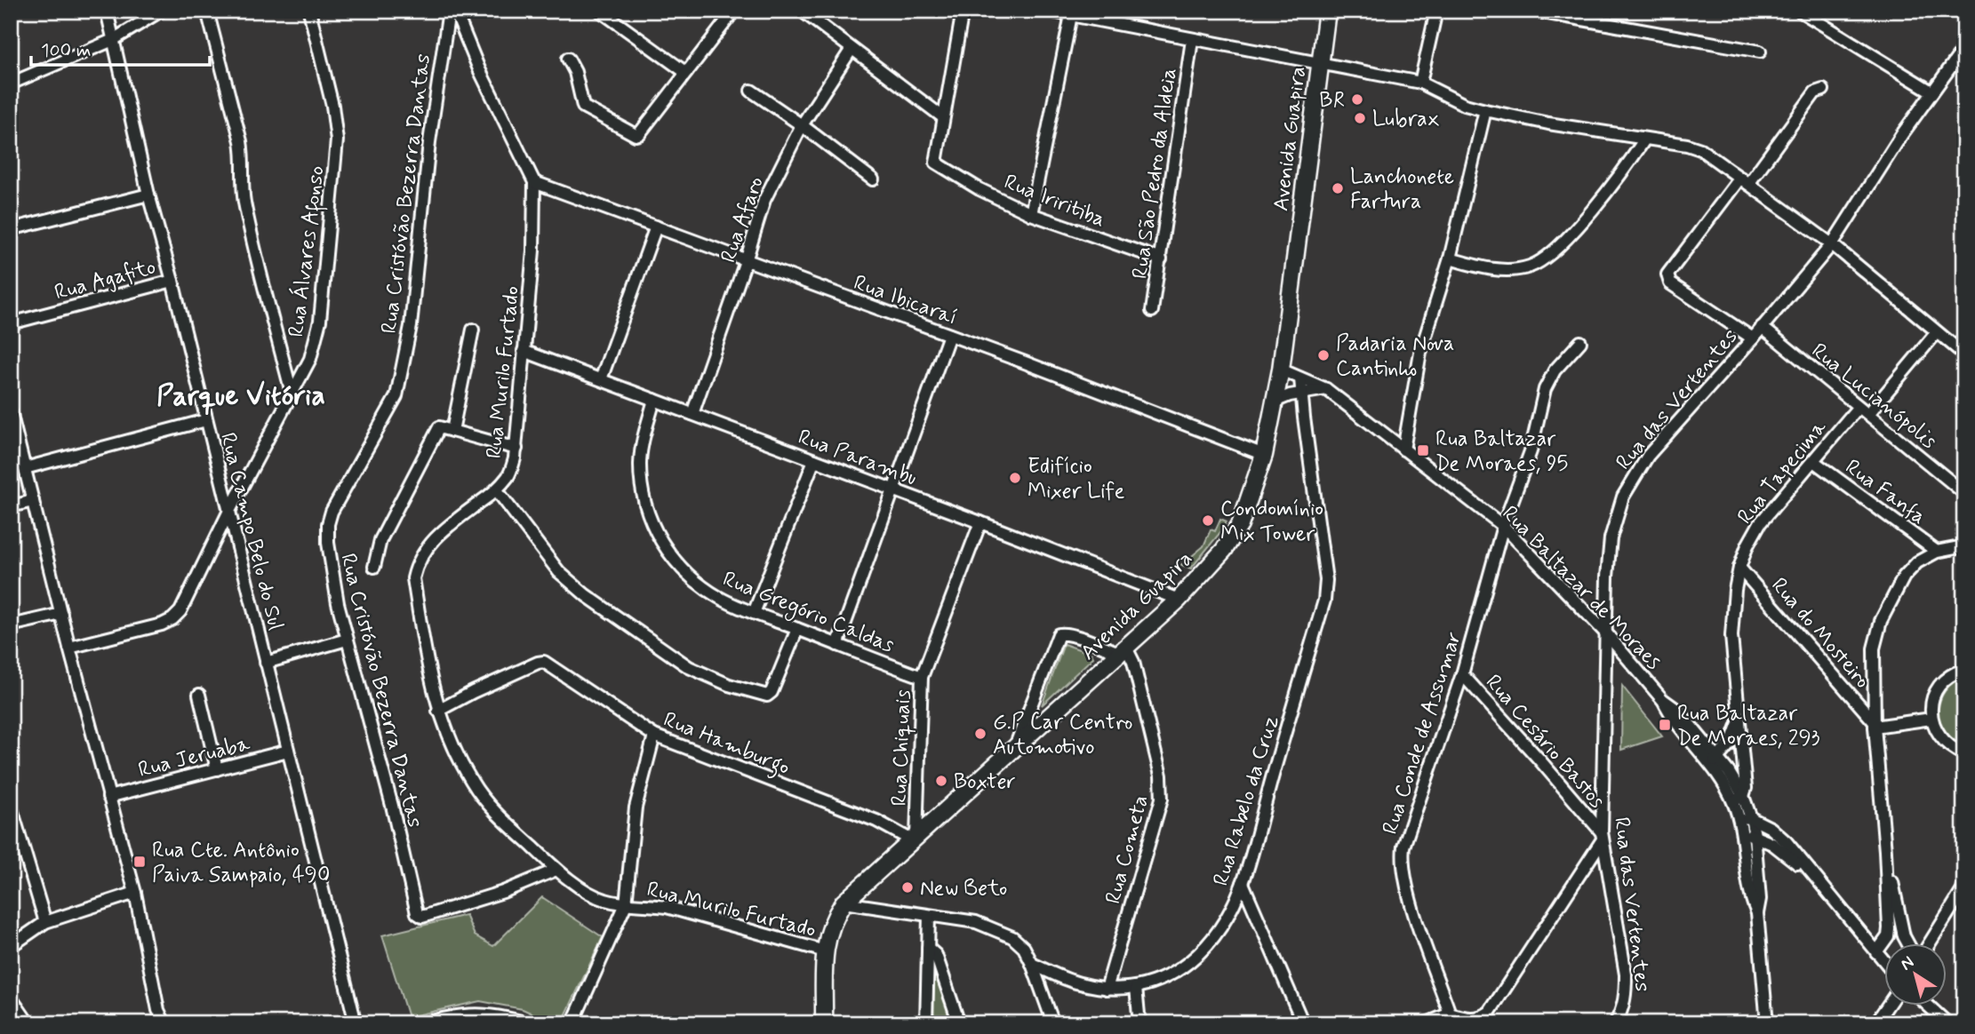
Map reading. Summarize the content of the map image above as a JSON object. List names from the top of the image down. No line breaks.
{"streets":{"main road":["Avenida Guapira"],"street":["Rua São Pedro da Aldeia","Rua Cristóvão Bezerra Dantas","Rua Iriritiba","Rua Afaro","Rua Álvares Afonso","Rua Agafito","Rua Ibicaraí","Rua Murilo Furtado","Rua Lucianópolis","Rua das Vertentes","Rua Parambu","Rua Tapecima","Rua Fanfa","Rua Campo Belo do Sul","Rua Baltazar de Moraes","Rua Gregório Caldas","Rua do Mosteiro","Rua Conde de Assumar","Rua Cesário Bastos","Rua Hamburgo","Rua Chiquais","Rua Jeruaba","Rua Rabelo da Cruz","Rua Cometa"]},"crossings":[["Avenida Guapira","Rua Ibicaraí"],["Avenida Guapira","Rua Murilo Furtado"],["Avenida Guapira","Rua Parambu"],["Avenida Guapira","Rua Baltazar de Moraes"],["Avenida Guapira","Rua Hamburgo"],["Avenida Guapira","Rua Chiquais"],["Avenida Guapira","Rua Cometa"],["Rua São Pedro da Aldeia","Rua Iriritiba"],["Rua Cristóvão Bezerra Dantas","Rua Murilo Furtado"],["Rua Afaro","Rua Ibicaraí"],["Rua Afaro","Rua Parambu"],["Rua Álvares Afonso","Rua Campo Belo do Sul"],["Rua Agafito","Rua Campo Belo do Sul"],["Rua Ibicaraí","Rua Murilo Furtado"],["Rua Murilo Furtado","Rua Parambu"],["Rua Murilo Furtado","Rua Hamburgo"],["Rua Lucianópolis","Rua das Vertentes"],["Rua Lucianópolis","Rua Tapecima"],["Rua das Vertentes","Rua Baltazar de Moraes"],["Rua das Vertentes","Rua Cesário Bastos"],["Rua Parambu","Rua Gregório Caldas"],["Rua Parambu","Rua Chiquais"],["Rua Tapecima","Rua Fanfa"],["Rua Tapecima","Rua Baltazar de Moraes"],["Rua Tapecima","Rua do Mosteiro"],["Rua Campo Belo do Sul","Rua Jeruaba"],["Rua Baltazar de Moraes","Rua Conde de Assumar"],["Rua Baltazar de Moraes","Rua Rabelo da Cruz"],["Rua Gregório Caldas","Rua Chiquais"],["Rua Conde de Assumar","Rua Cesário Bastos"],["Rua Hamburgo","Rua Chiquais"],["Rua Rabelo da Cruz","Rua Cometa"]],"districts":["Parque Vitória"],"places":{"other":["BR","Lubrax","Lanchonete Fartura","Padaria Nova Cantinho","Edifício Mixer Life","Condomínio Mix Tower","G.P Car Centro Automotivo","Boxter","New Beto"],"transit":["Rua Baltazar De Moraes, 95","Rua Baltazar De Moraes, 293","Rua Cte. Antônio Paiva Sampaio, 490"]},"scale_bar":"100 m","north":"top left"}
